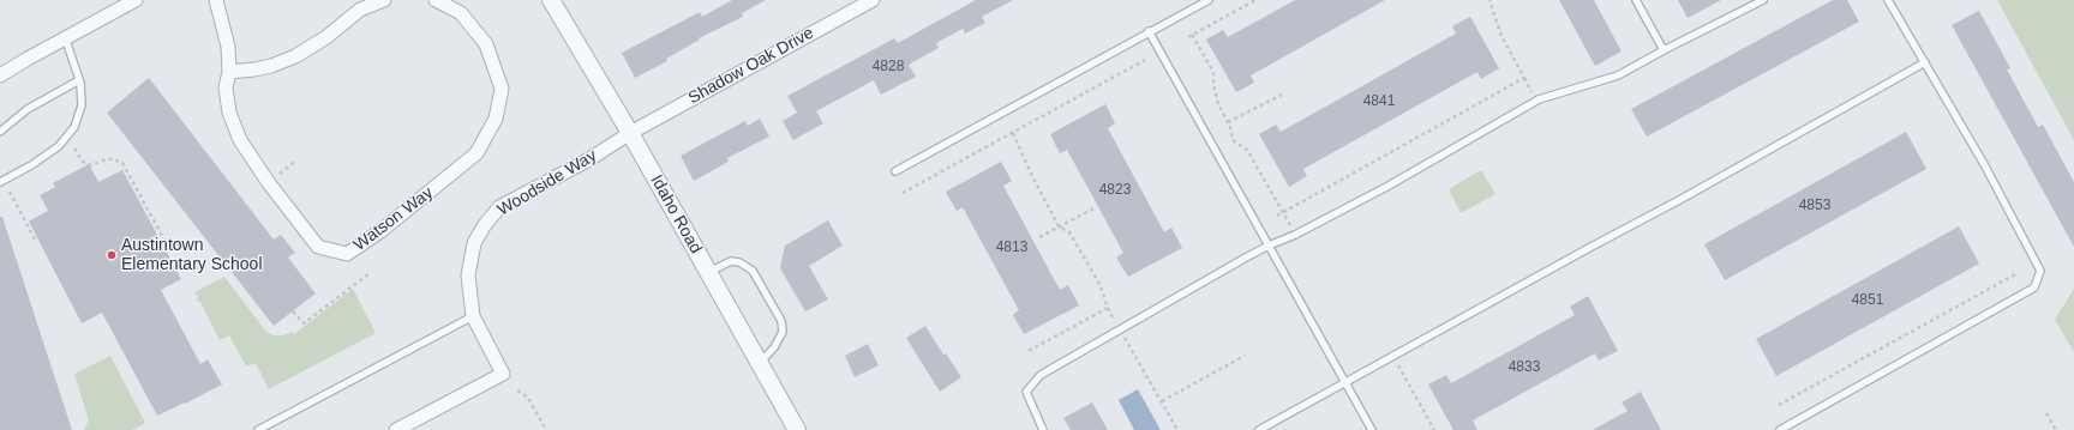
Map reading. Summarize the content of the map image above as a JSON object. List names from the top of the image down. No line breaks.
{"streets":{"street":["Shadow Oak Drive","Woodside Way","Idaho Road","Watson Way"]},"crossings":[["Shadow Oak Drive","Woodside Way"],["Shadow Oak Drive","Idaho Road"],["Woodside Way","Idaho Road"]],"places":["Austintown Elementary School"],"house_numbers":["4828","4841","4823","4853","4813","4851","4833"]}
